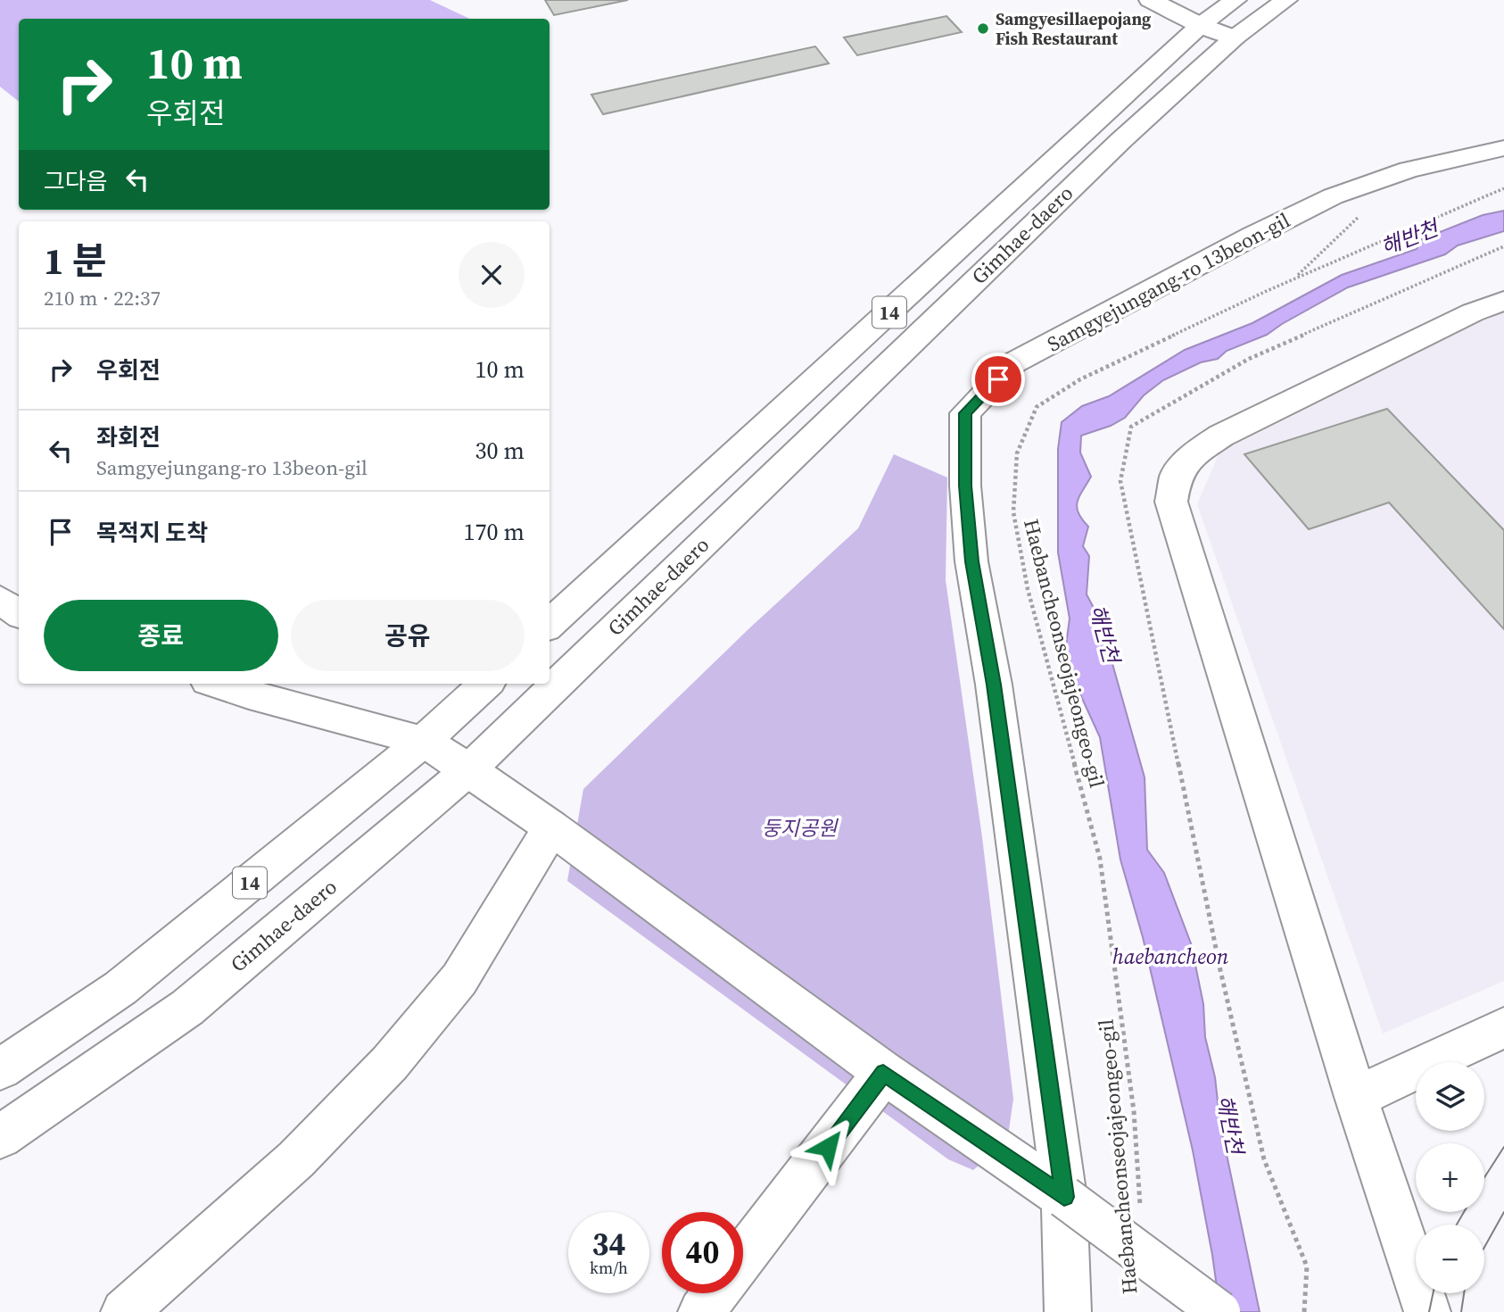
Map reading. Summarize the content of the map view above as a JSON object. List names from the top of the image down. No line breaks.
{"streets":{"street":["Gimhae-daero","Samgyejungang-ro 13beon-gil","14"],"path":["Haebancheonseojajeongeo-gil"]},"water":["해반천","haebancheon"],"parks":["둥지공원"],"places":["Samgyesillaepojang Fish Restaurant"],"page":{"turn":["10 m","우회전"],"then":"그다음","heading":["1 분","210 m · 22:37"],"list":[{"name":"우회전","value":"10 m"},{"name":"좌회전","note":"Samgyejungang-ro 13beon-gil","value":"30 m"},{"name":"목적지 도착","value":"170 m"}],"buttons":["종료","공유"],"map_buttons":["+","−"],"speed":"34 km/h","limit":"40"}}
